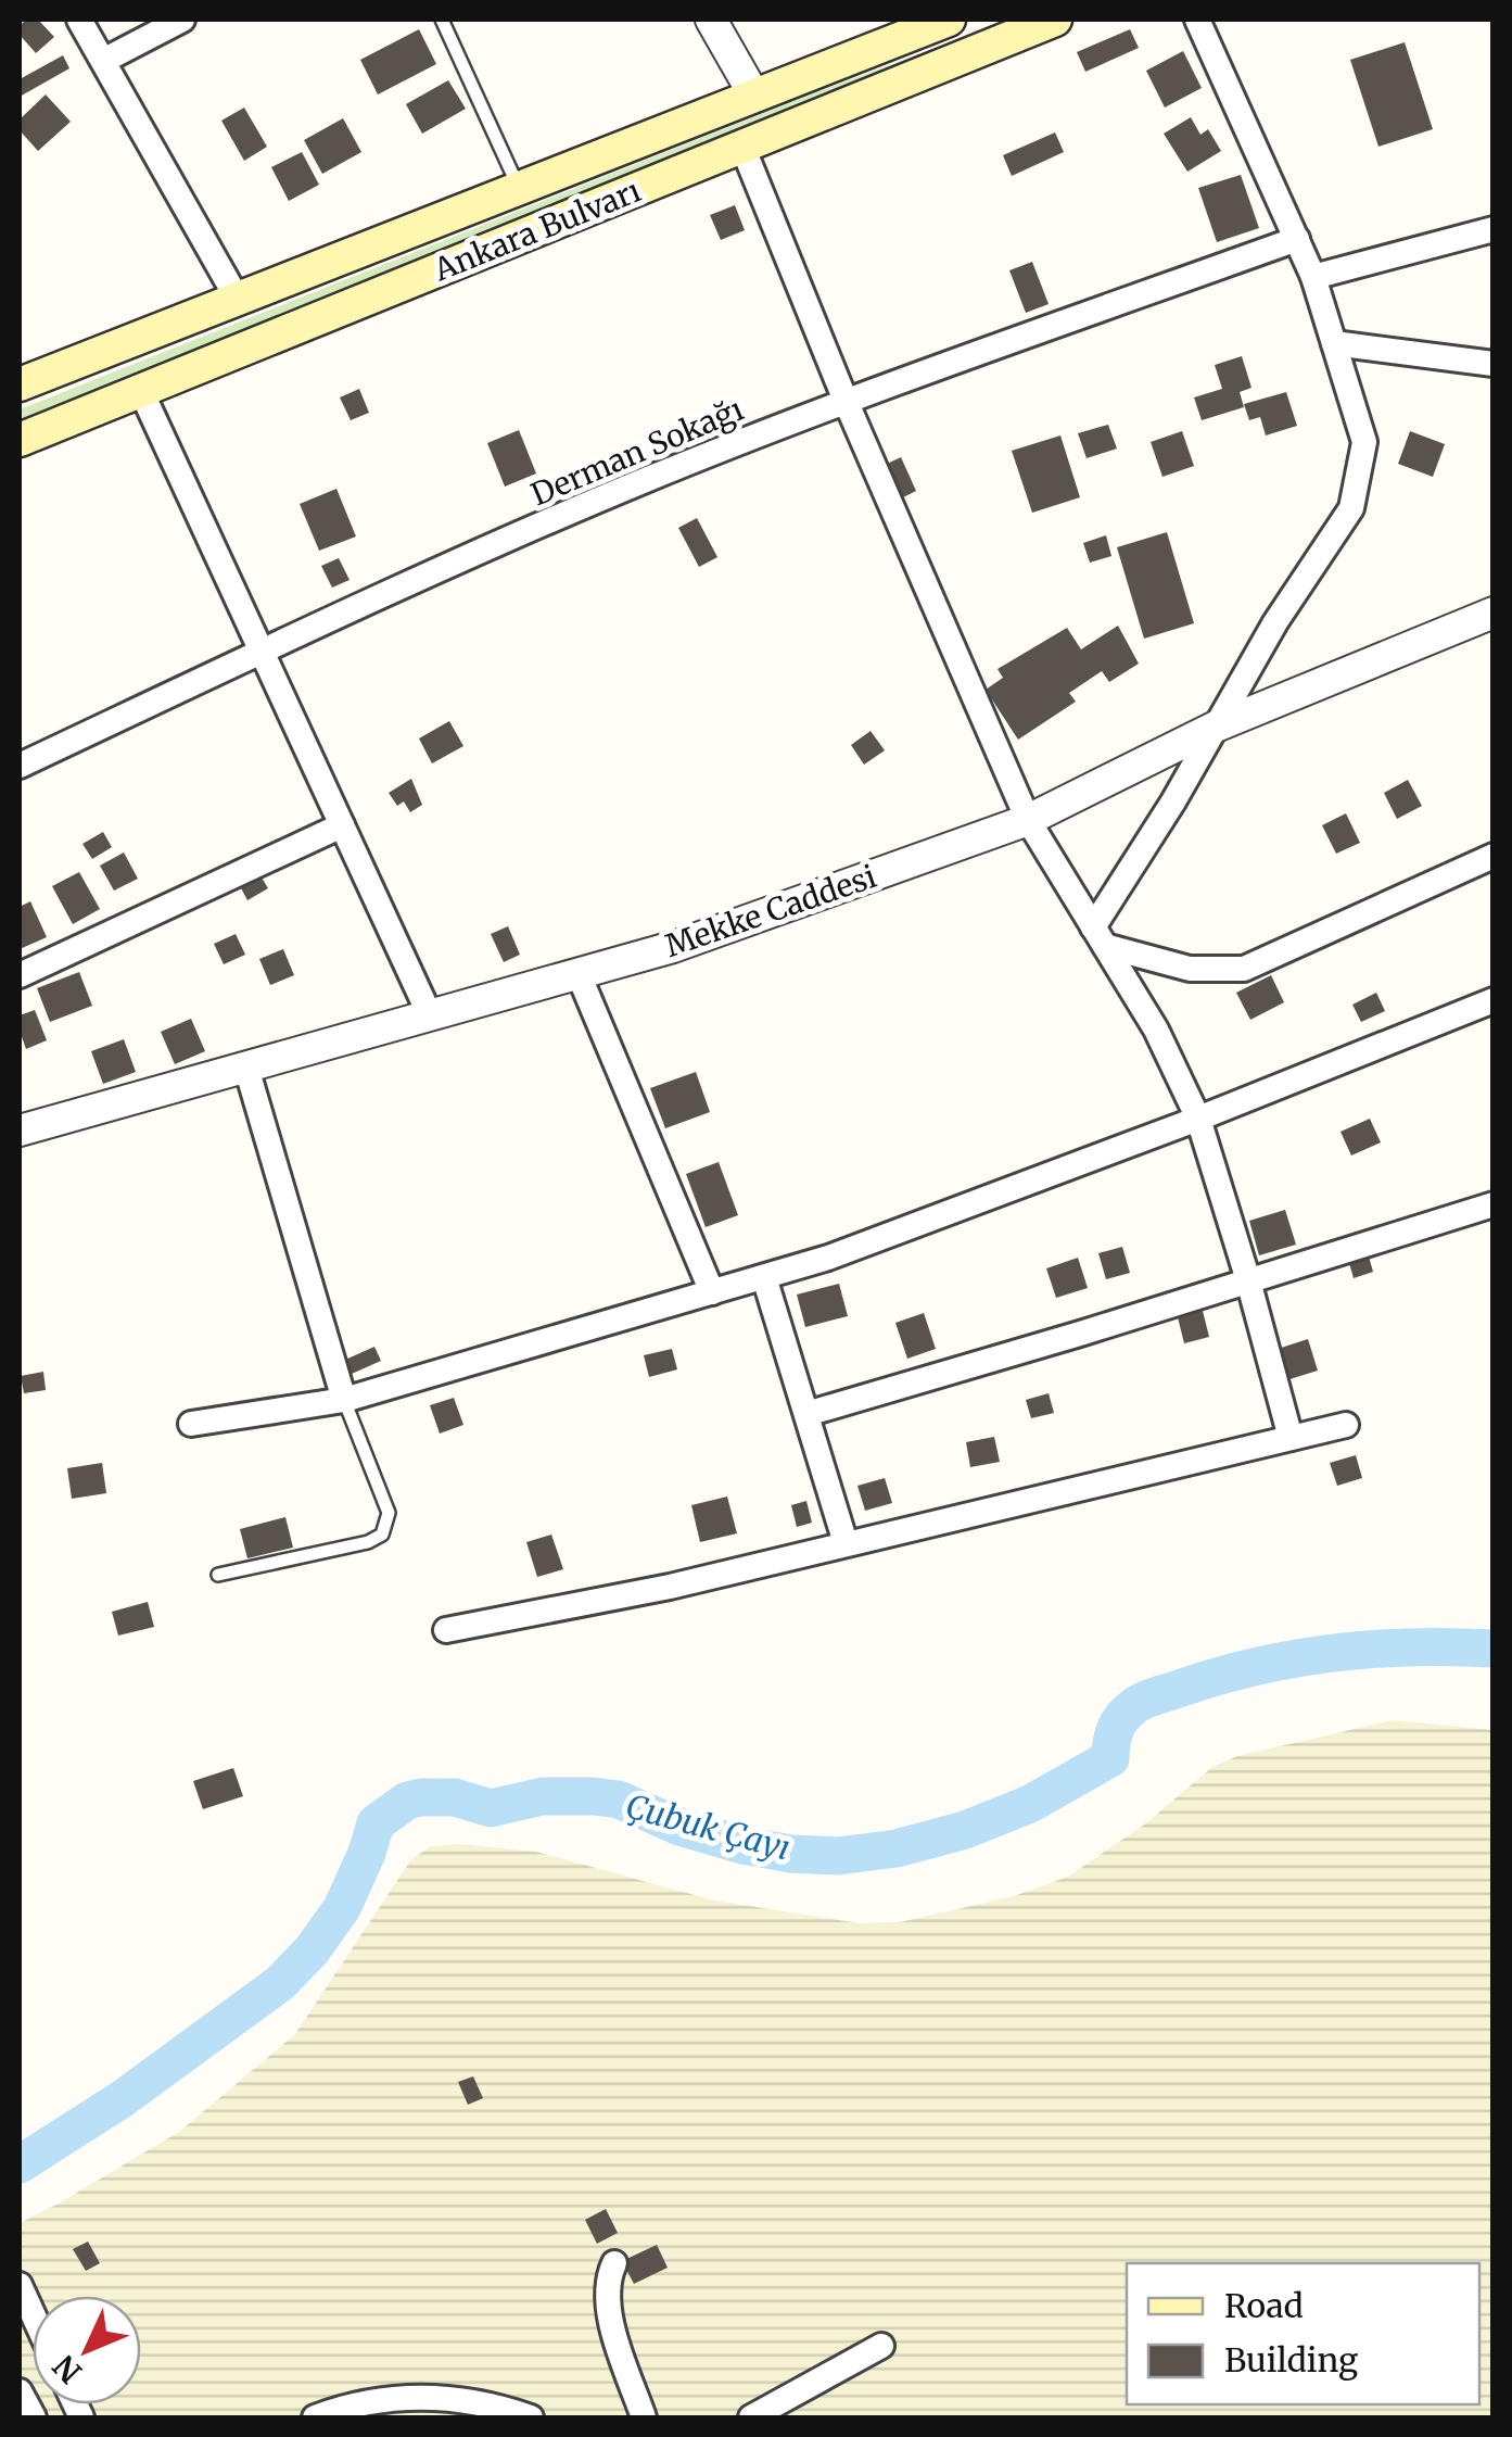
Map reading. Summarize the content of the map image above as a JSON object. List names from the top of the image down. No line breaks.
{"streets":{"main road":["Ankara Bulvarı"],"street":["Derman Sokağı","Mekke Caddesi"]},"water":["Çubuk Çayı"],"legend":["Road","Building"],"north":"bottom left"}
